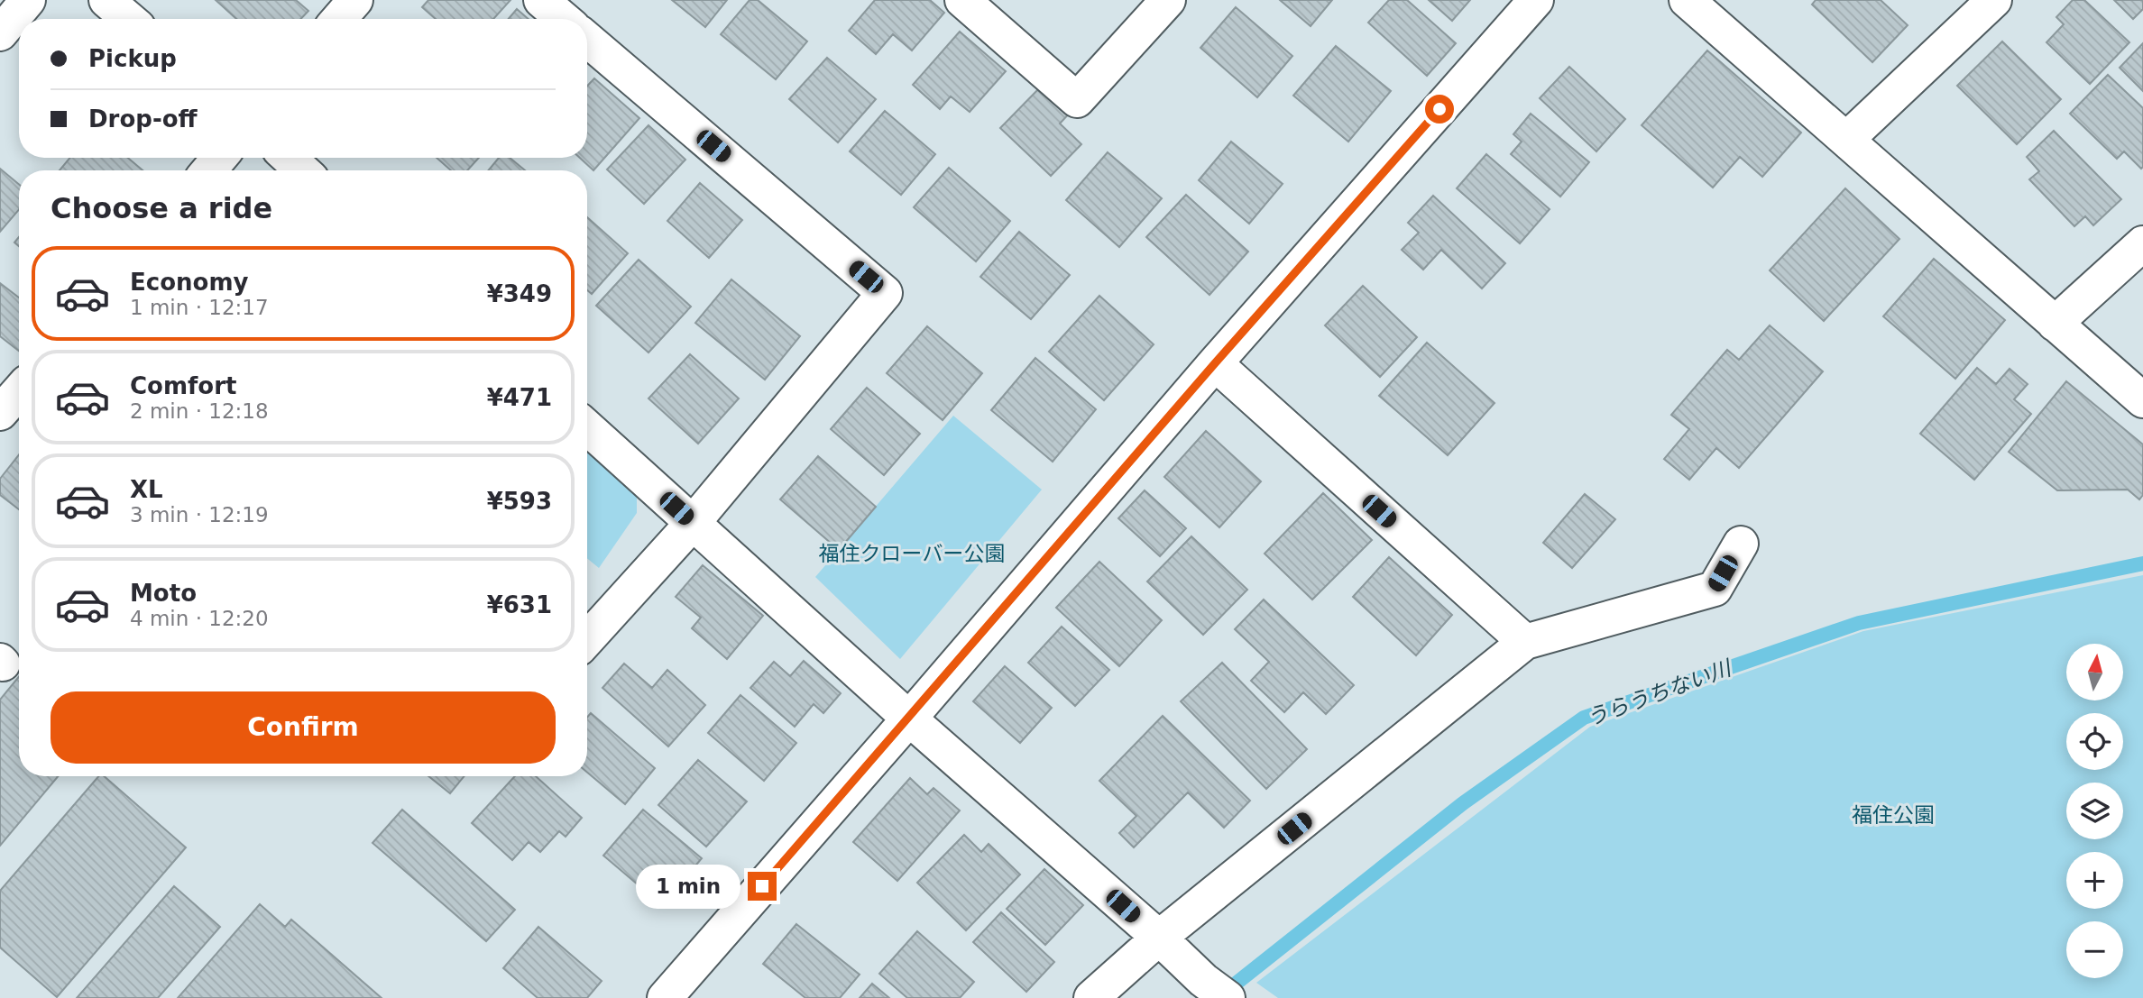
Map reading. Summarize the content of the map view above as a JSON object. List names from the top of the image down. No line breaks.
{"water":["うらうちない川"],"parks":["福住クローバー公園","福住公園"],"north":"top","page":{"banner":["Pickup","Drop-off"],"heading":"Choose a ride","list":[{"name":"Economy","note":"1 min · 12:17","value":"¥349"},{"name":"Comfort","note":"2 min · 12:18","value":"¥471"},{"name":"XL","note":"3 min · 12:19","value":"¥593"},{"name":"Moto","note":"4 min · 12:20","value":"¥631"}],"map_buttons":["+","−"],"buttons":"Confirm","bubble":"1 min"}}
